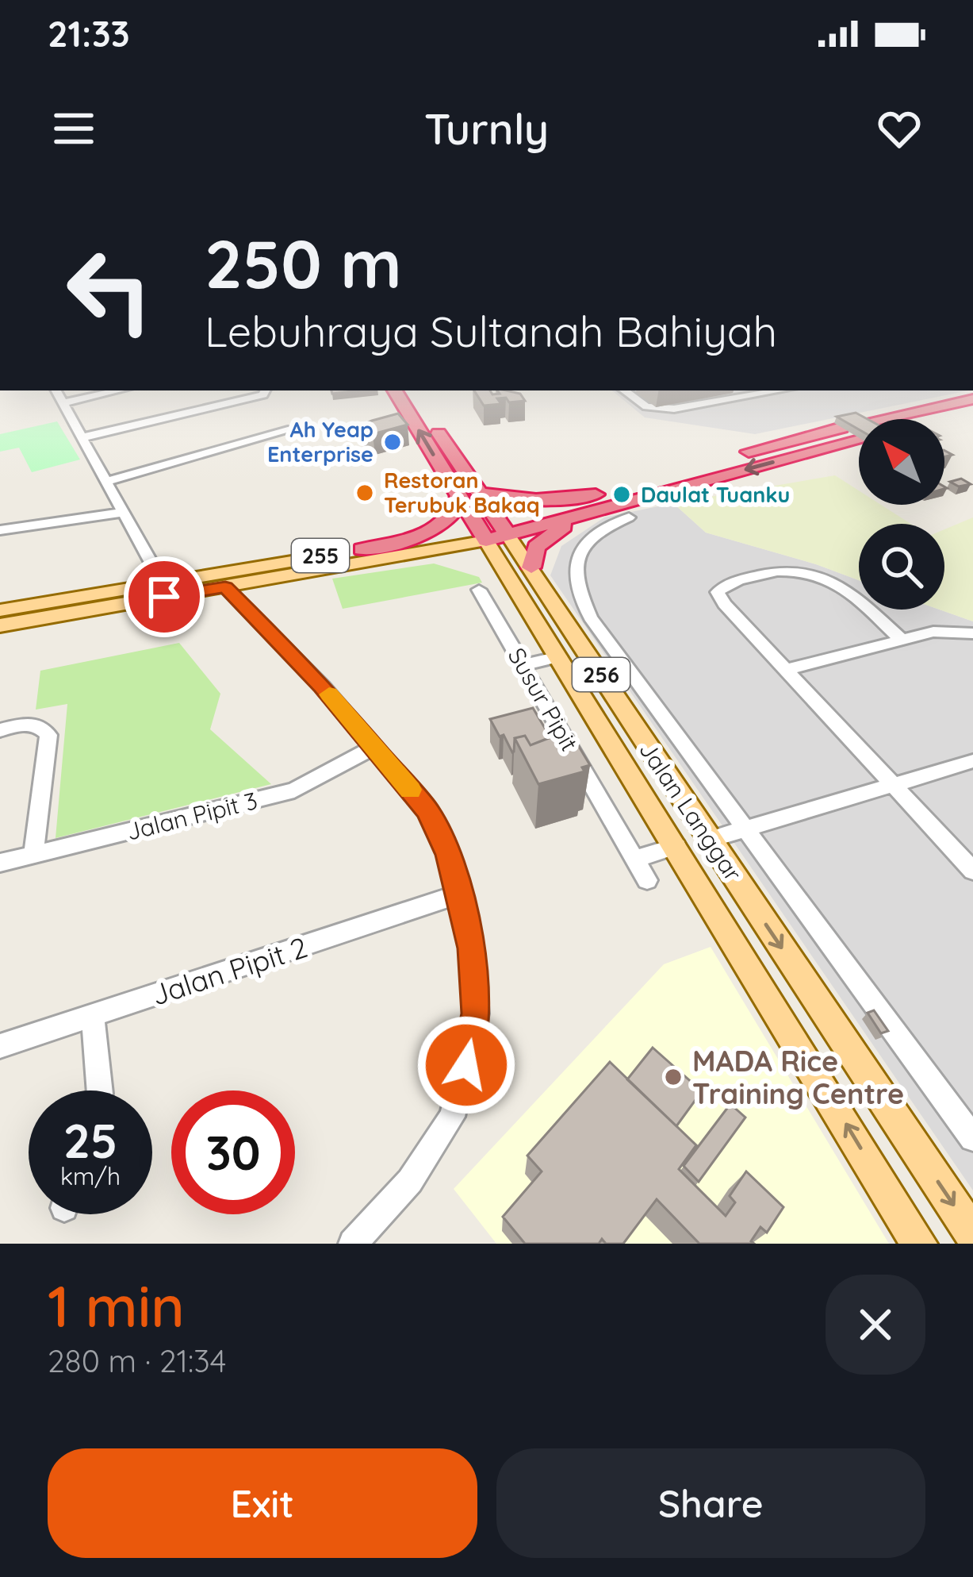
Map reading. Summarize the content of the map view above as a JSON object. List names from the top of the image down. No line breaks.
{"streets":{"highway":["255","256","Jalan Langgar"],"street":["Susur Pipit","Jalan Pipit 3","Jalan Pipit 2"]},"crossings":[["255","Jalan Langgar"]],"places":["Ah Yeap Enterprise","Restoran Terubuk Bakaq","Daulat Tuanku","MADA Rice Training Centre"],"north":"top left","page":{"status":"21:33","header":"Turnly","turn":["250 m","Lebuhraya Sultanah Bahiyah"],"speed":"25 km/h","limit":"30","heading":["1 min","280 m · 21:34"],"buttons":["Exit","Share"]}}
